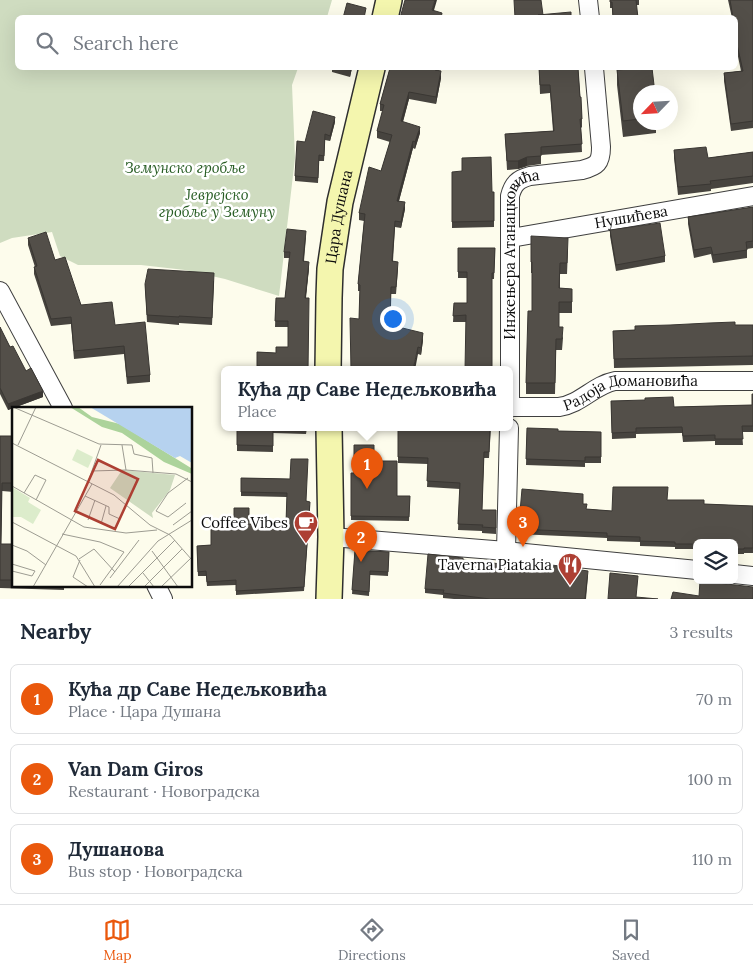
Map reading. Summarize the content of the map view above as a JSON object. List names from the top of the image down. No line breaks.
{"streets":{"main road":["Цара Душана"],"street":["Нушићева","Инжењера Атанацковића","Радоја Домановића"]},"crossings":[["Нушићева","Инжењера Атанацковића"]],"parks":["Земунско гробље","Јеврејско гробље у Земуну"],"places":{"cafe":["Coffee Vibes"],"restaurant":["Taverna Piatakia"]},"north":"bottom left","page":{"search":"Search here","popup":["Кућа др Саве Недељковића","Place"],"pins":["1","3","2"],"heading":["Nearby","3 results"],"list":[{"mark":"1","name":"Кућа др Саве Недељковића","note":"Place · Цара Душана","value":"70 m"},{"mark":"2","name":"Van Dam Giros","note":"Restaurant · Новоградска","value":"100 m"},{"mark":"3","name":"Душанова","note":"Bus stop · Новоградска","value":"110 m"}],"nav":["Map","Directions","Saved"]}}
